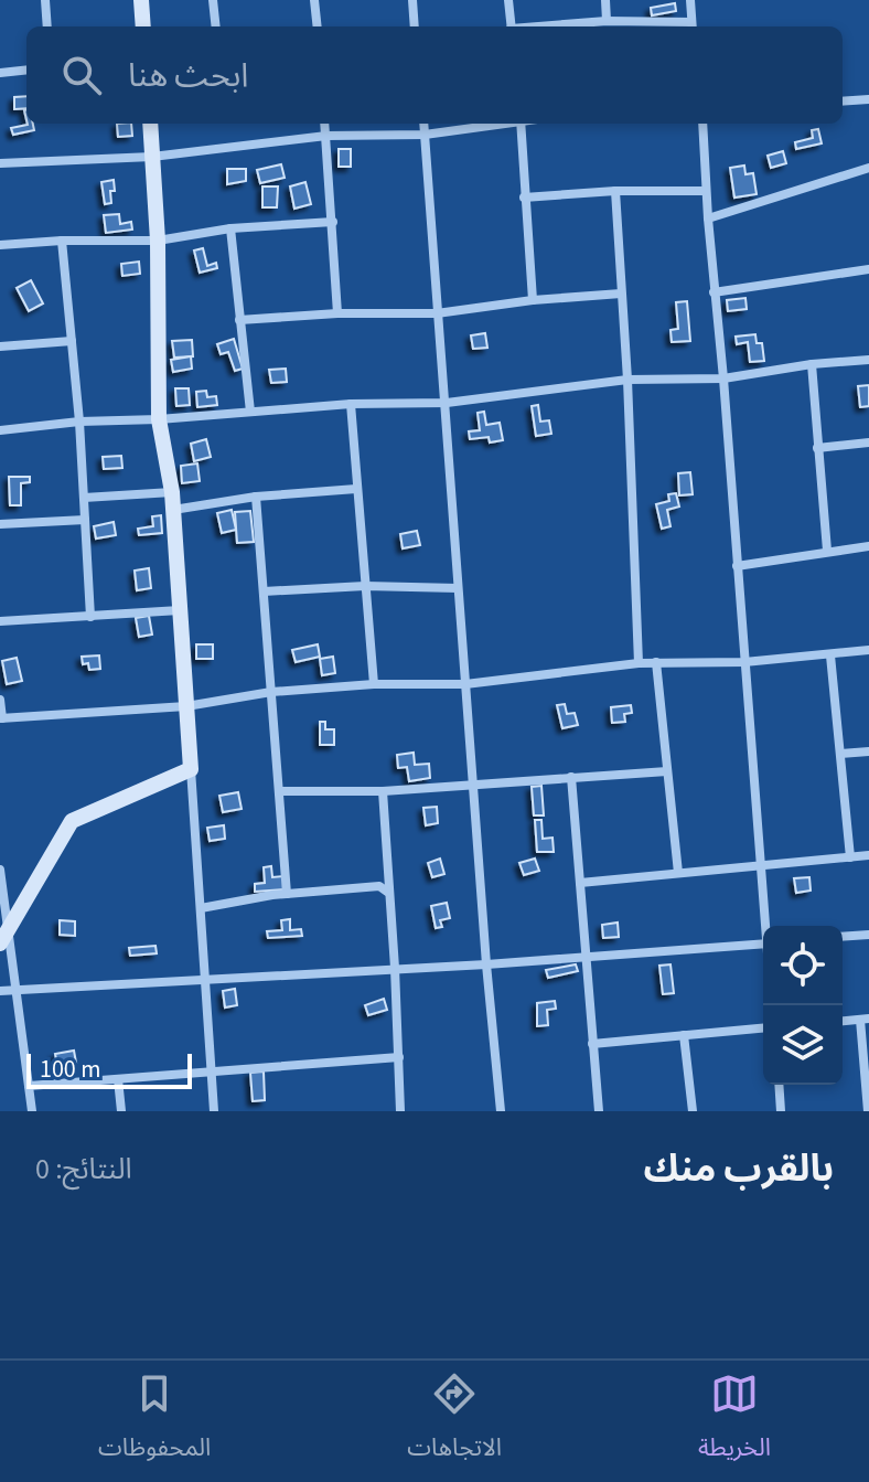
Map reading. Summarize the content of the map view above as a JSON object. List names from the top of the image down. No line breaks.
{"scale_bar":"100 m","page":{"search":"ابحث هنا","scale":"100 m","heading":["بالقرب منك","النتائج: 0"],"nav":["الخريطة","الاتجاهات","المحفوظات"]}}
